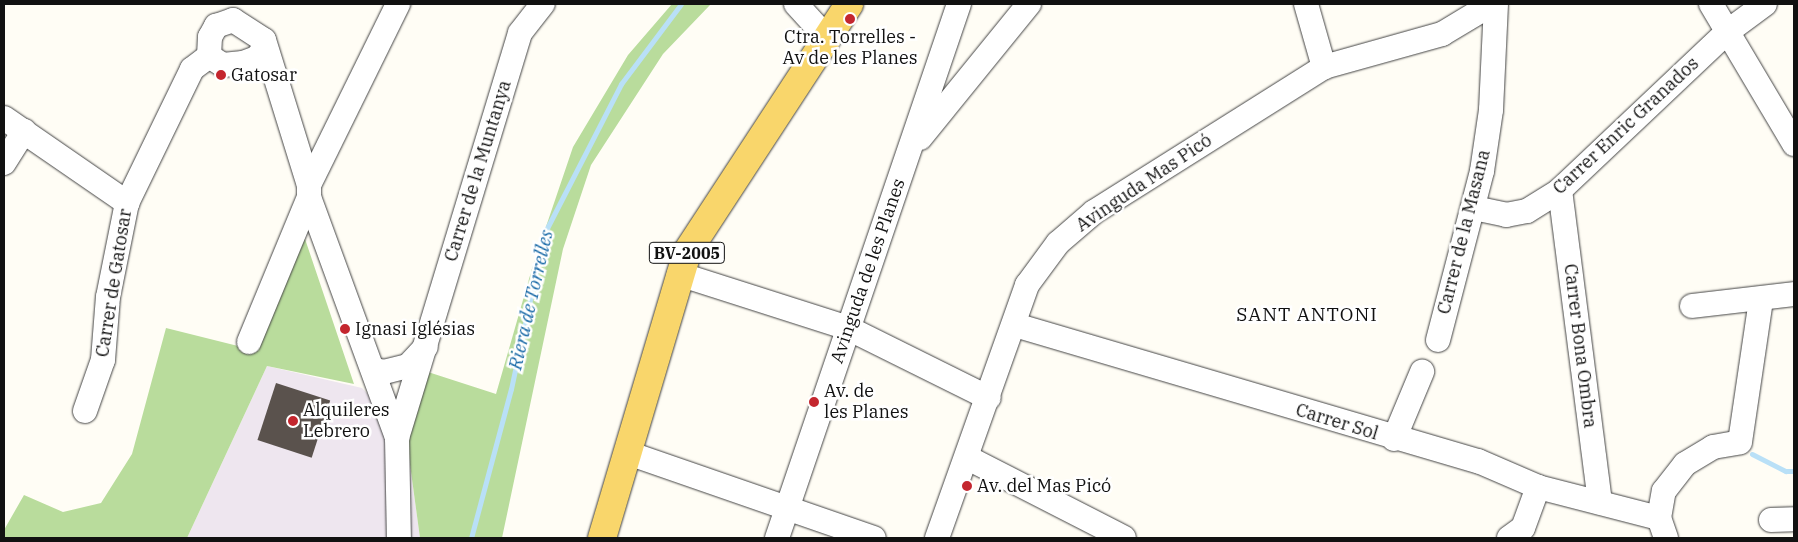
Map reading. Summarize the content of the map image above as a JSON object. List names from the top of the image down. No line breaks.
{"streets":{"main road":["BV-2005"],"street":["Carrer Enric Granados","Carrer de la Muntanya","Avinguda Mas Picó","Carrer de la Masana","Avinguda de les Planes","Carrer de Gatosar","Carrer Bona Ombra","Carrer Sol"]},"crossings":[["Carrer Enric Granados","Carrer de la Masana"],["Carrer Enric Granados","Carrer Bona Ombra"],["Avinguda Mas Picó","Carrer Sol"],["Carrer Bona Ombra","Carrer Sol"]],"districts":["SANT ANTONI"],"water":["Riera de Torrelles"],"places":["Ctra. Torrelles - Av de les Planes","Gatosar","Ignasi Iglésias","Av. de les Planes","Alquileres Lebrero","Av. del Mas Picó"]}
